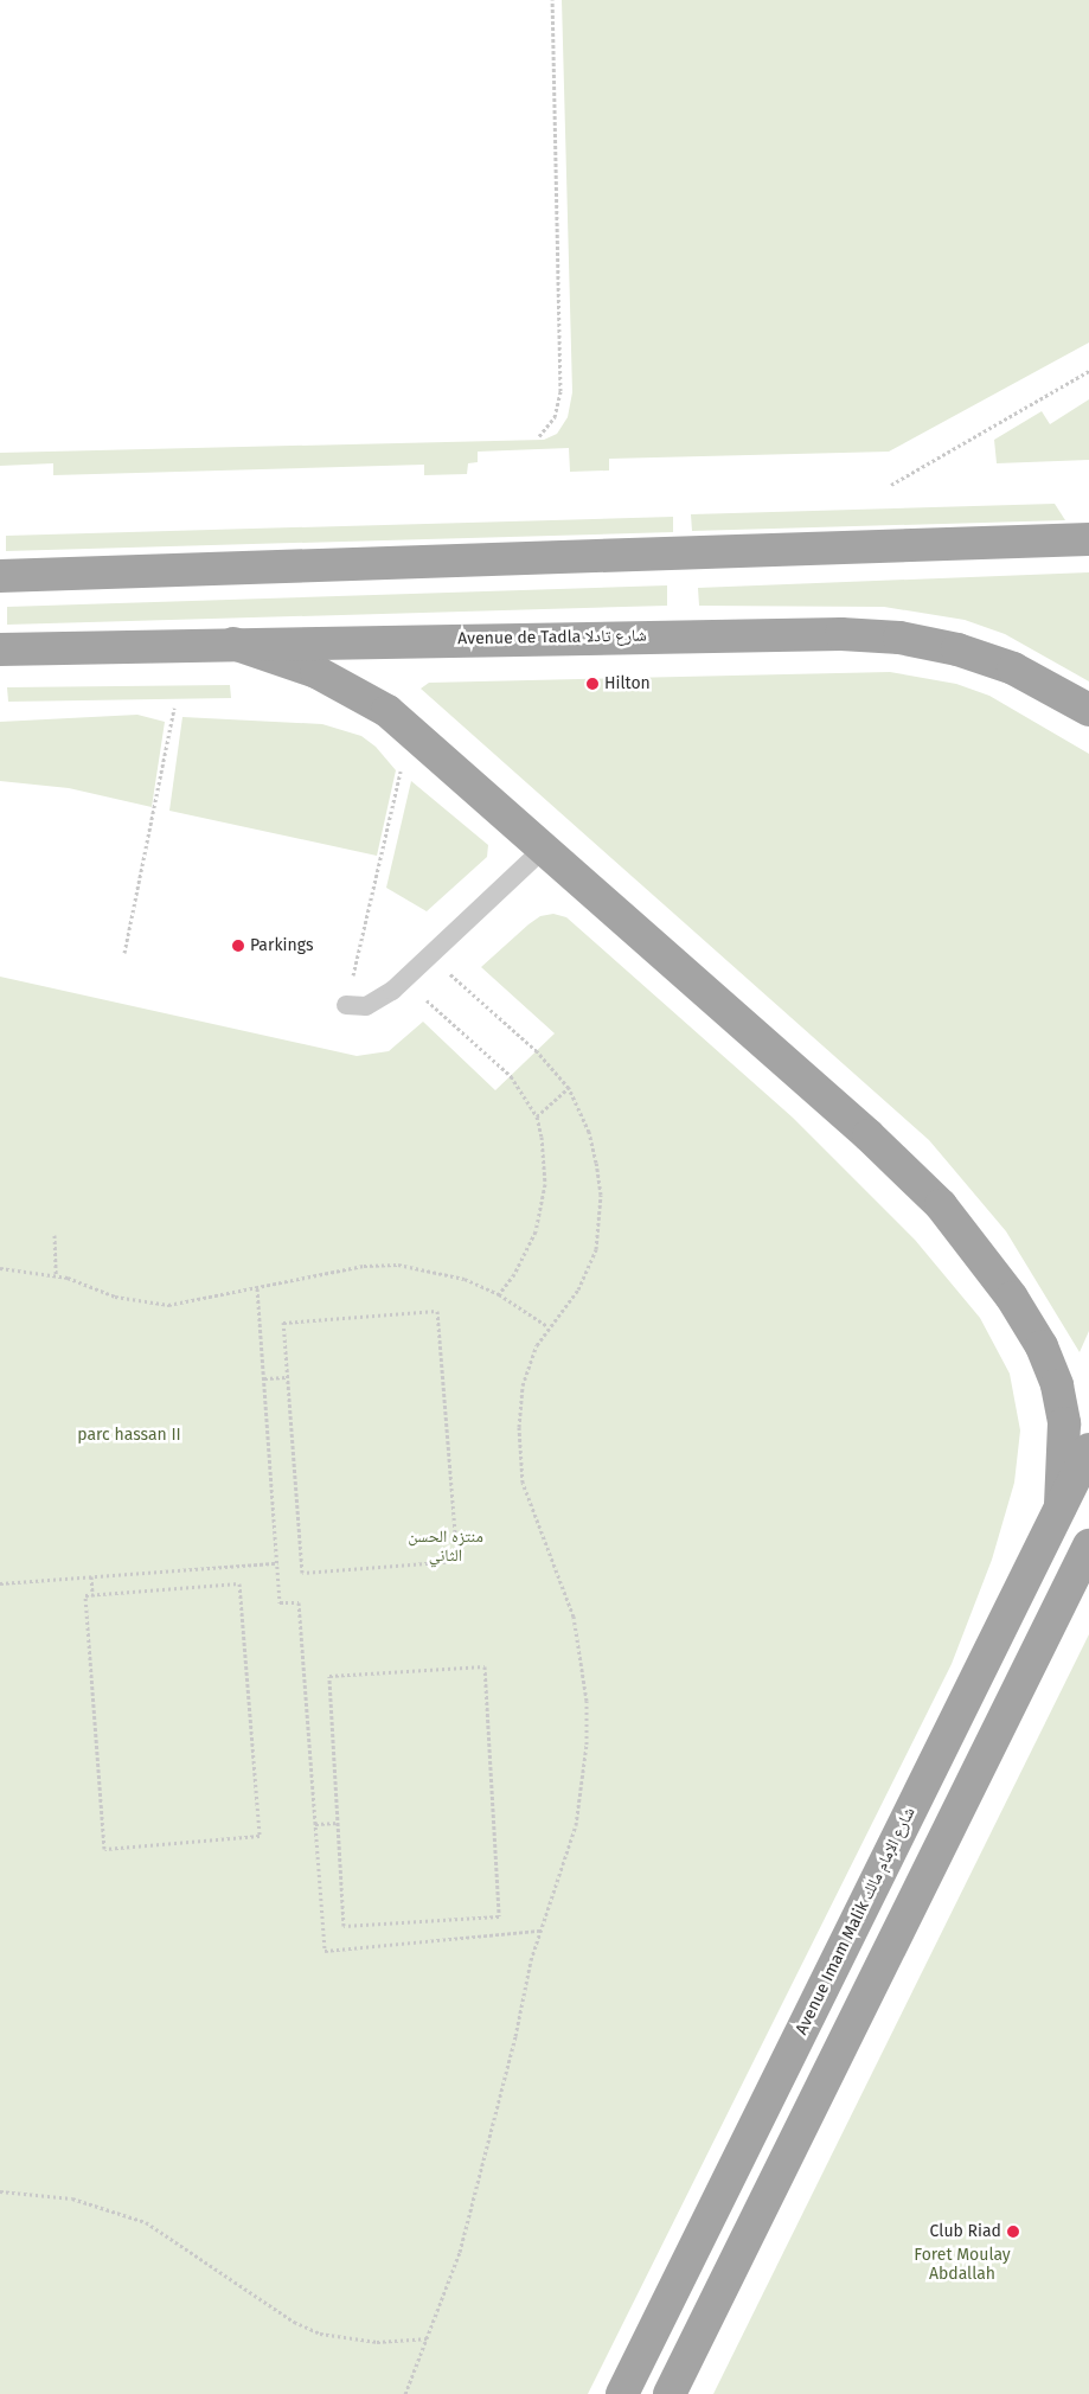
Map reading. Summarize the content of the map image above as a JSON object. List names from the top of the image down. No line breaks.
{"streets":{"main road":["Avenue de Tadla شارع تادلا","Avenue Imam Malik شارع الإمام مالك"]},"parks":["parc hassan II","منتزه الحسن الثاني","Foret Moulay Abdallah"],"places":["Hilton","Parkings","Club Riad"]}
